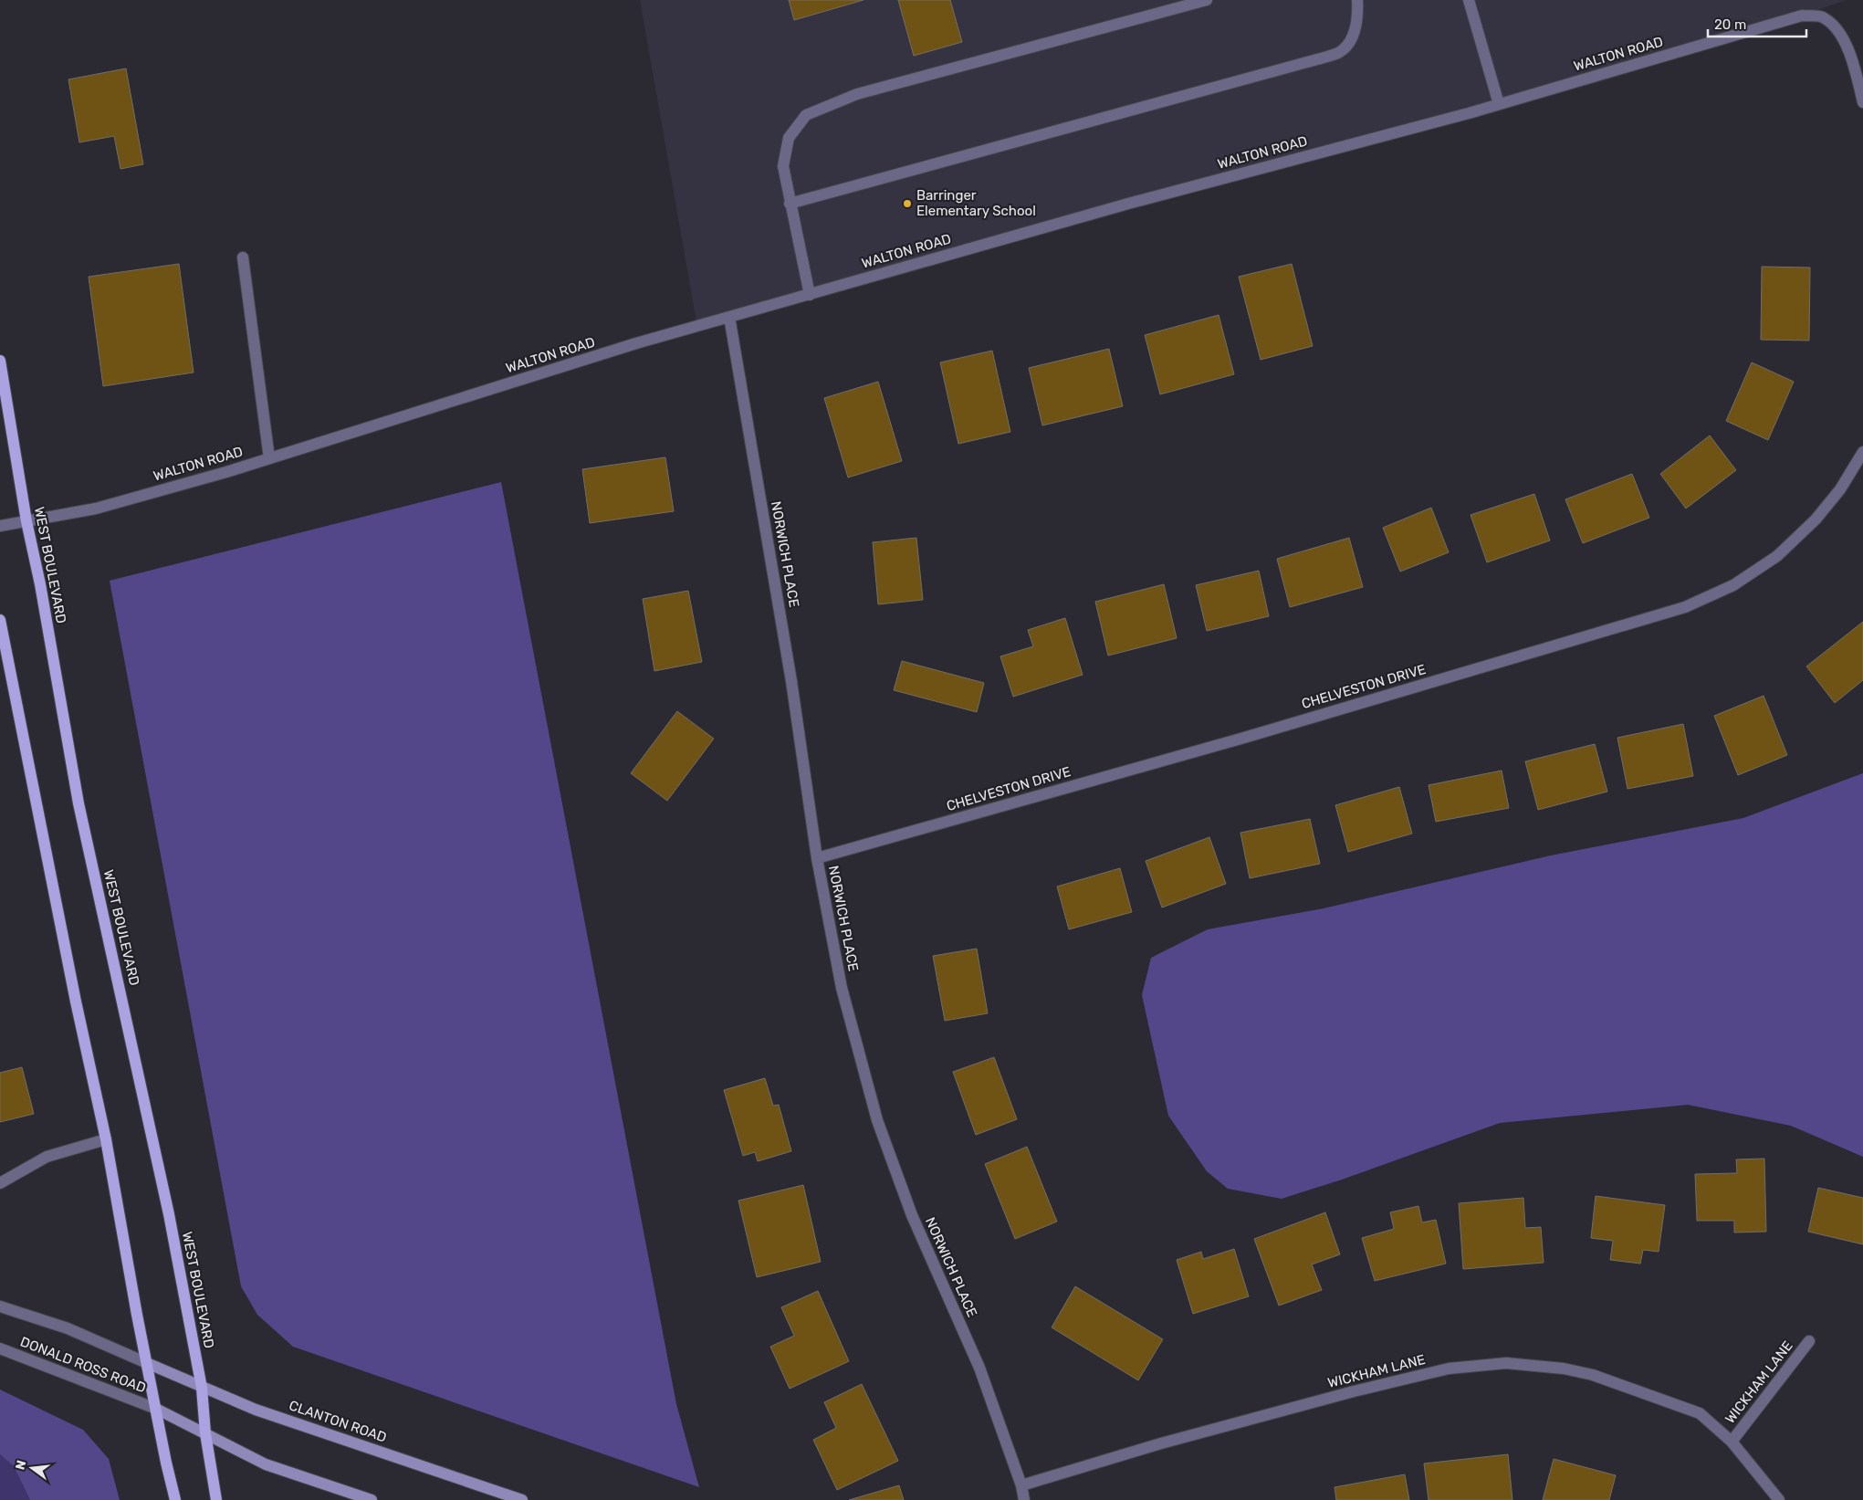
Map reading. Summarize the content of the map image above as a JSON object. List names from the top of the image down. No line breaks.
{"streets":{"main road":["WEST BOULEVARD","CLANTON ROAD"],"street":["WALTON ROAD","NORWICH PLACE","CHELVESTON DRIVE","DONALD ROSS ROAD","WICKHAM LANE"]},"crossings":[["WALTON ROAD","NORWICH PLACE"],["WALTON ROAD","WEST BOULEVARD"],["NORWICH PLACE","CHELVESTON DRIVE"],["NORWICH PLACE","WICKHAM LANE"],["WEST BOULEVARD","CLANTON ROAD"],["DONALD ROSS ROAD","CLANTON ROAD"]],"places":["Barringer Elementary School"],"scale_bar":"20 m","north":"left"}
